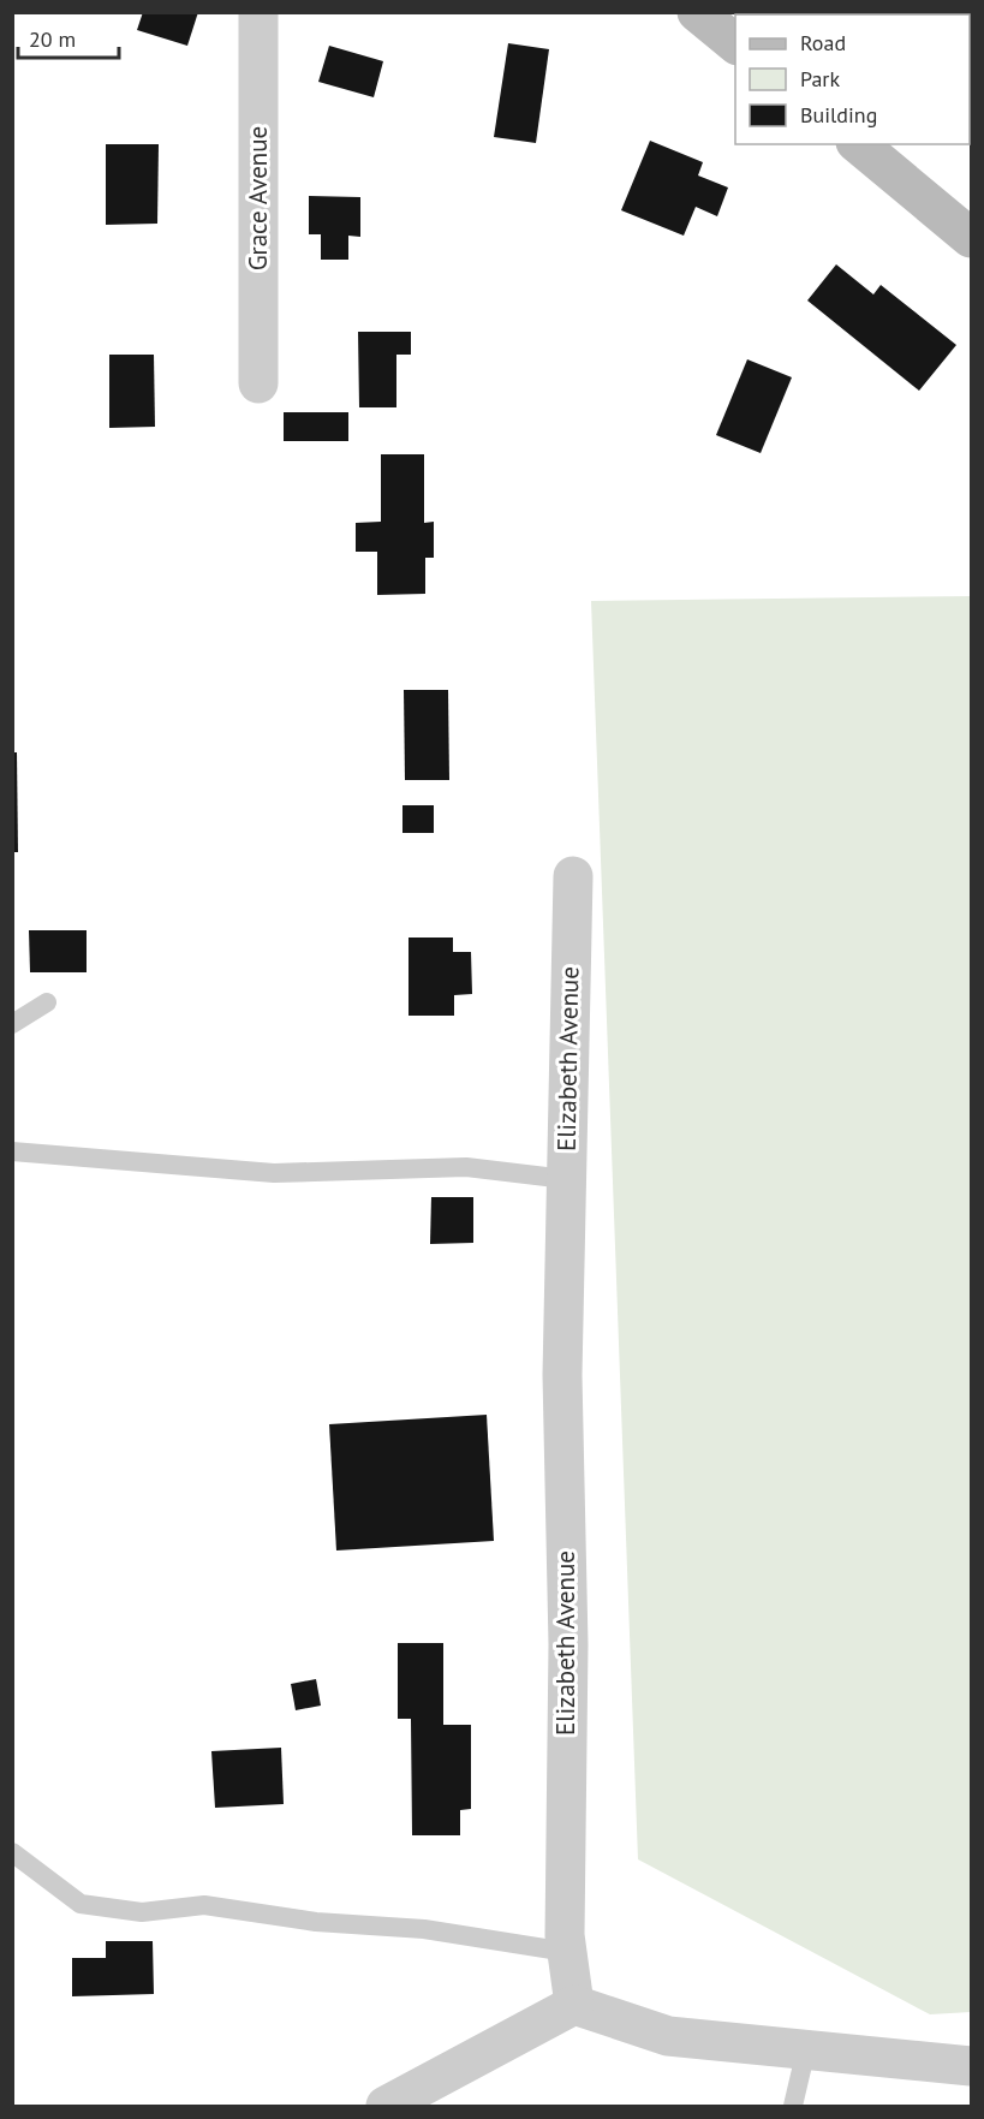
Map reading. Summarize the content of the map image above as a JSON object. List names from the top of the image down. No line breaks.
{"streets":{"street":["Grace Avenue","Elizabeth Avenue"]},"legend":["Road","Park","Building"],"scale_bar":"20 m"}
